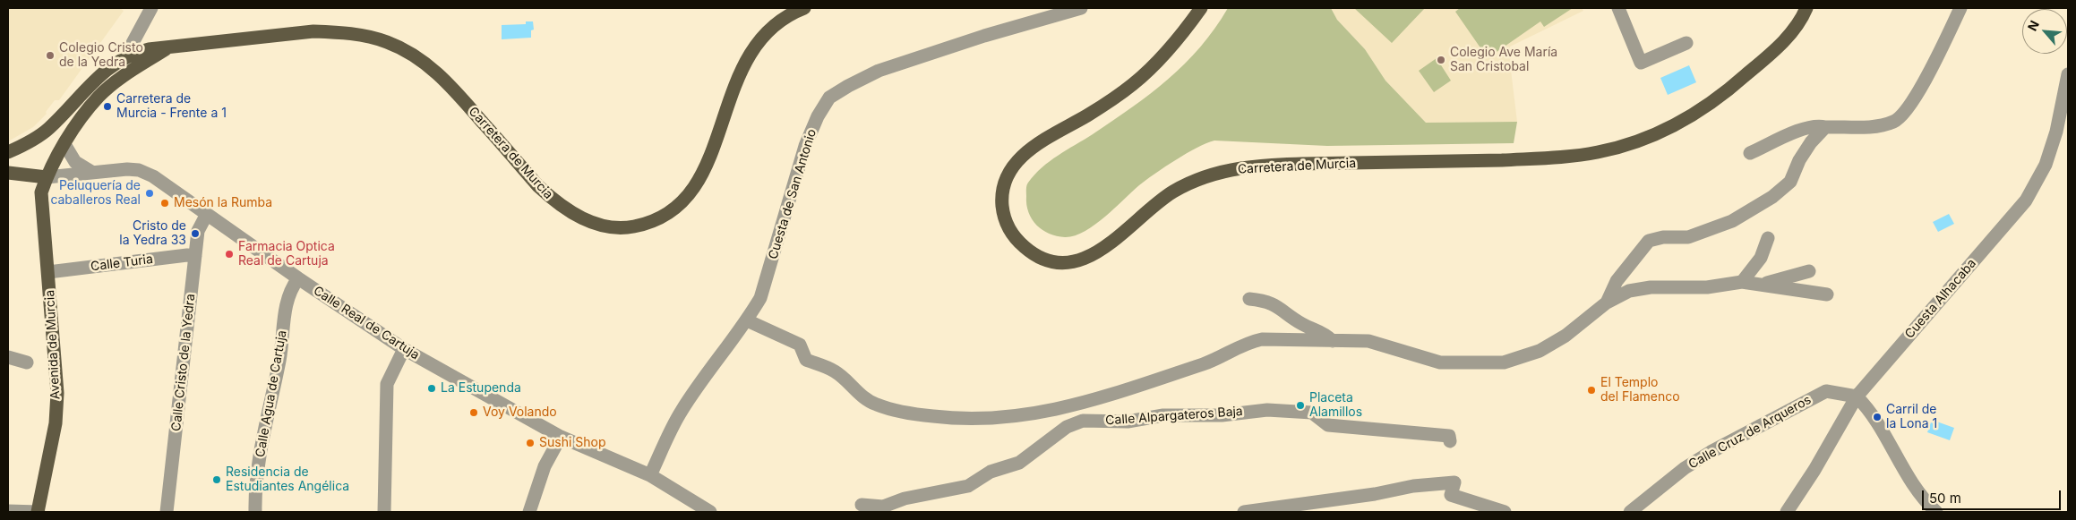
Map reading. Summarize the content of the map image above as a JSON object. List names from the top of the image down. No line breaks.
{"streets":{"main road":["Carretera de Murcia","Avenida de Murcia"],"street":["Cuesta de San Antonio","Calle Turia","Cuesta Alhacaba","Calle Real de Cartuja","Calle Cristo de la Yedra","Calle Agua de Cartuja","Calle Alpargateros Baja","Calle Cruz de Arqueros"]},"crossings":[["Carretera de Murcia","Calle Real de Cartuja"],["Carretera de Murcia","Avenida de Murcia"],["Cuesta de San Antonio","Calle Real de Cartuja"],["Calle Turia","Avenida de Murcia"],["Calle Turia","Calle Cristo de la Yedra"],["Cuesta Alhacaba","Calle Cruz de Arqueros"],["Calle Real de Cartuja","Avenida de Murcia"],["Calle Real de Cartuja","Calle Cristo de la Yedra"],["Calle Real de Cartuja","Calle Agua de Cartuja"]],"places":["Colegio Cristo de la Yedra","Colegio Ave María San Cristobal","Carretera de Murcia - Frente a 1","Peluquería de caballeros Real","Mesón la Rumba","Cristo de la Yedra 33","Farmacia Optica Real de Cartuja","La Estupenda","El Templo del Flamenco","Placeta Alamillos","Voy Volando","Carril de la Lona 1","Sushi Shop","Residencia de Estudiantes Angélica"],"scale_bar":"50 m","north":"top left"}
